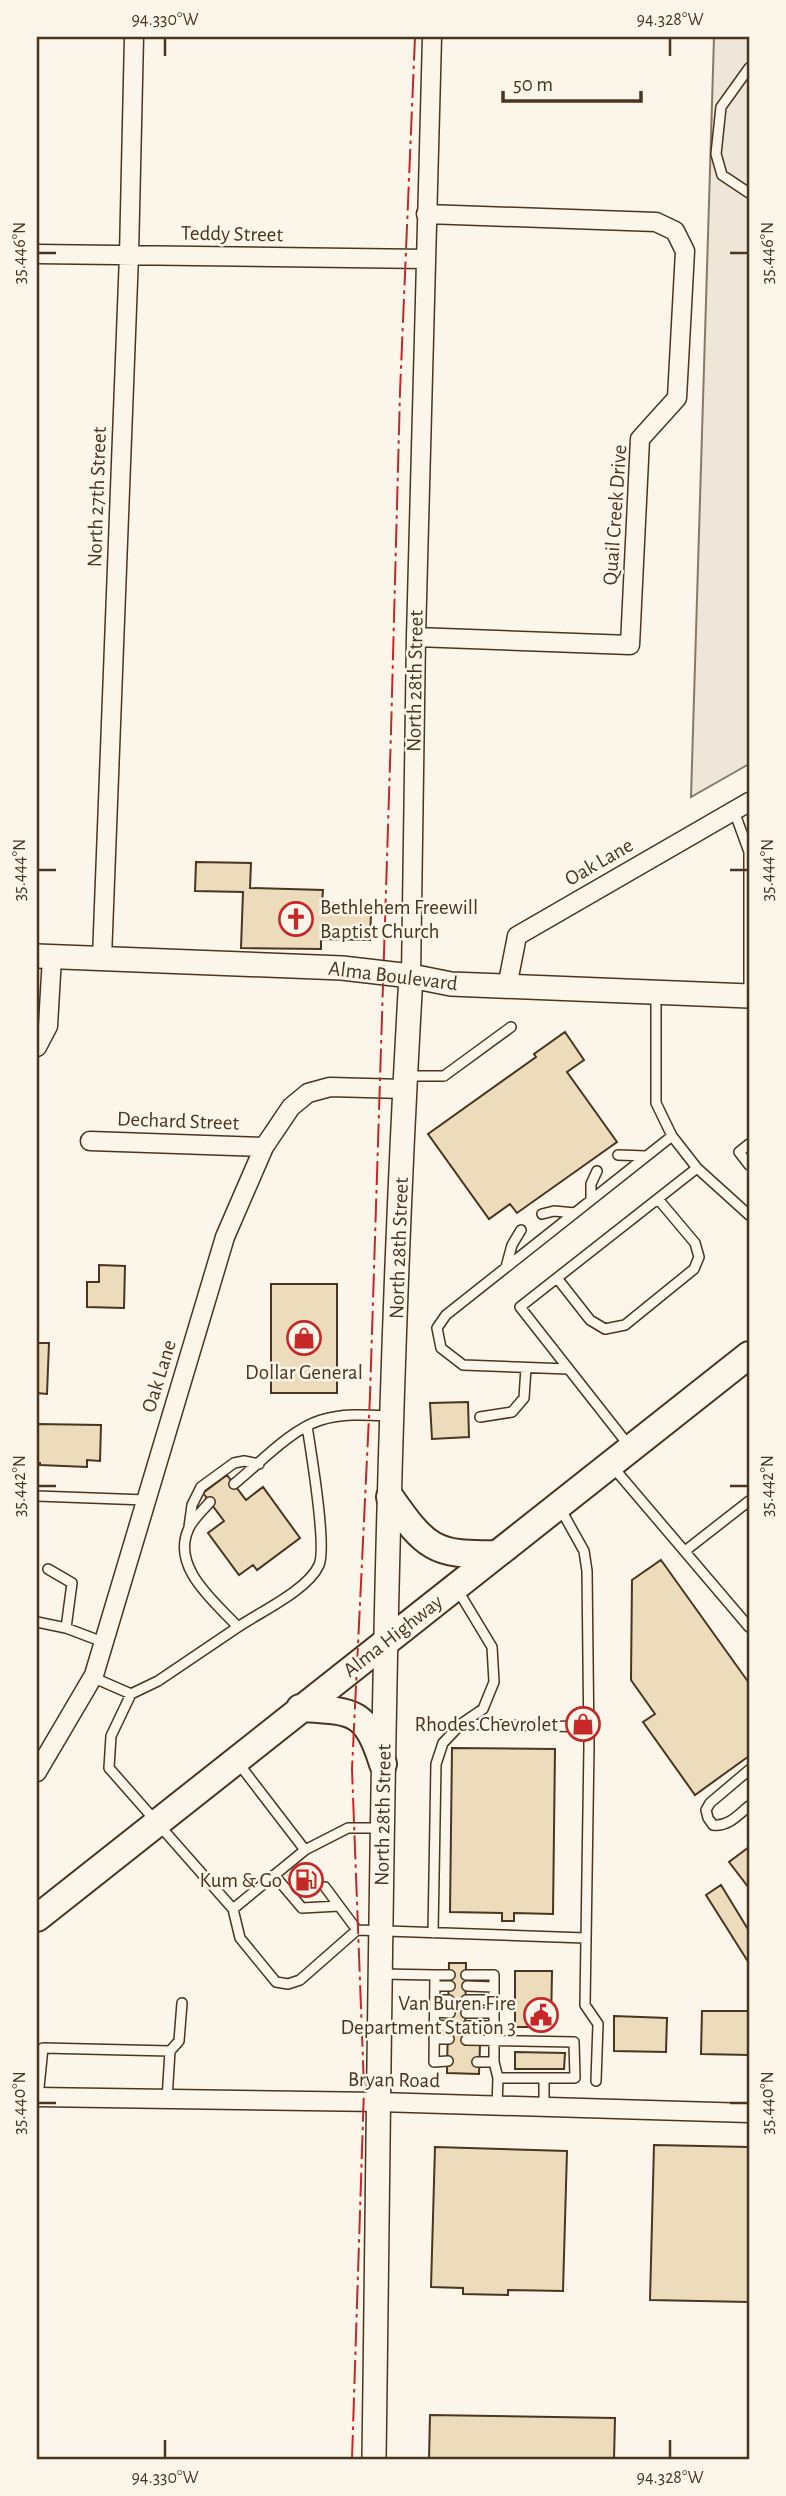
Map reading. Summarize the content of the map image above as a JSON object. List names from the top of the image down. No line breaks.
{"streets":{"main road":["Alma Highway"],"street":["Teddy Street","North 27th Street","Quail Creek Drive","North 28th Street","Oak Lane","Alma Boulevard","Dechard Street","Bryan Road"]},"crossings":[["Teddy Street","North 27th Street"],["Teddy Street","North 28th Street"],["North 27th Street","Alma Boulevard"],["Quail Creek Drive","North 28th Street"],["North 28th Street","Oak Lane"],["North 28th Street","Alma Boulevard"],["North 28th Street","Alma Highway"],["North 28th Street","Bryan Road"],["Oak Lane","Alma Boulevard"],["Oak Lane","Dechard Street"]],"places":{"church":["Bethlehem Freewill Baptist Church"],"shop":["Dollar General","Rhodes Chevrolet"],"fuel station":["Kum & Go"],"public building":["Van Buren Fire Department Station 3"]},"scale_bar":"50 m","coordinates":["94.330°W","94.328°W","35.446°N","35.444°N","35.442°N","35.440°N"]}
